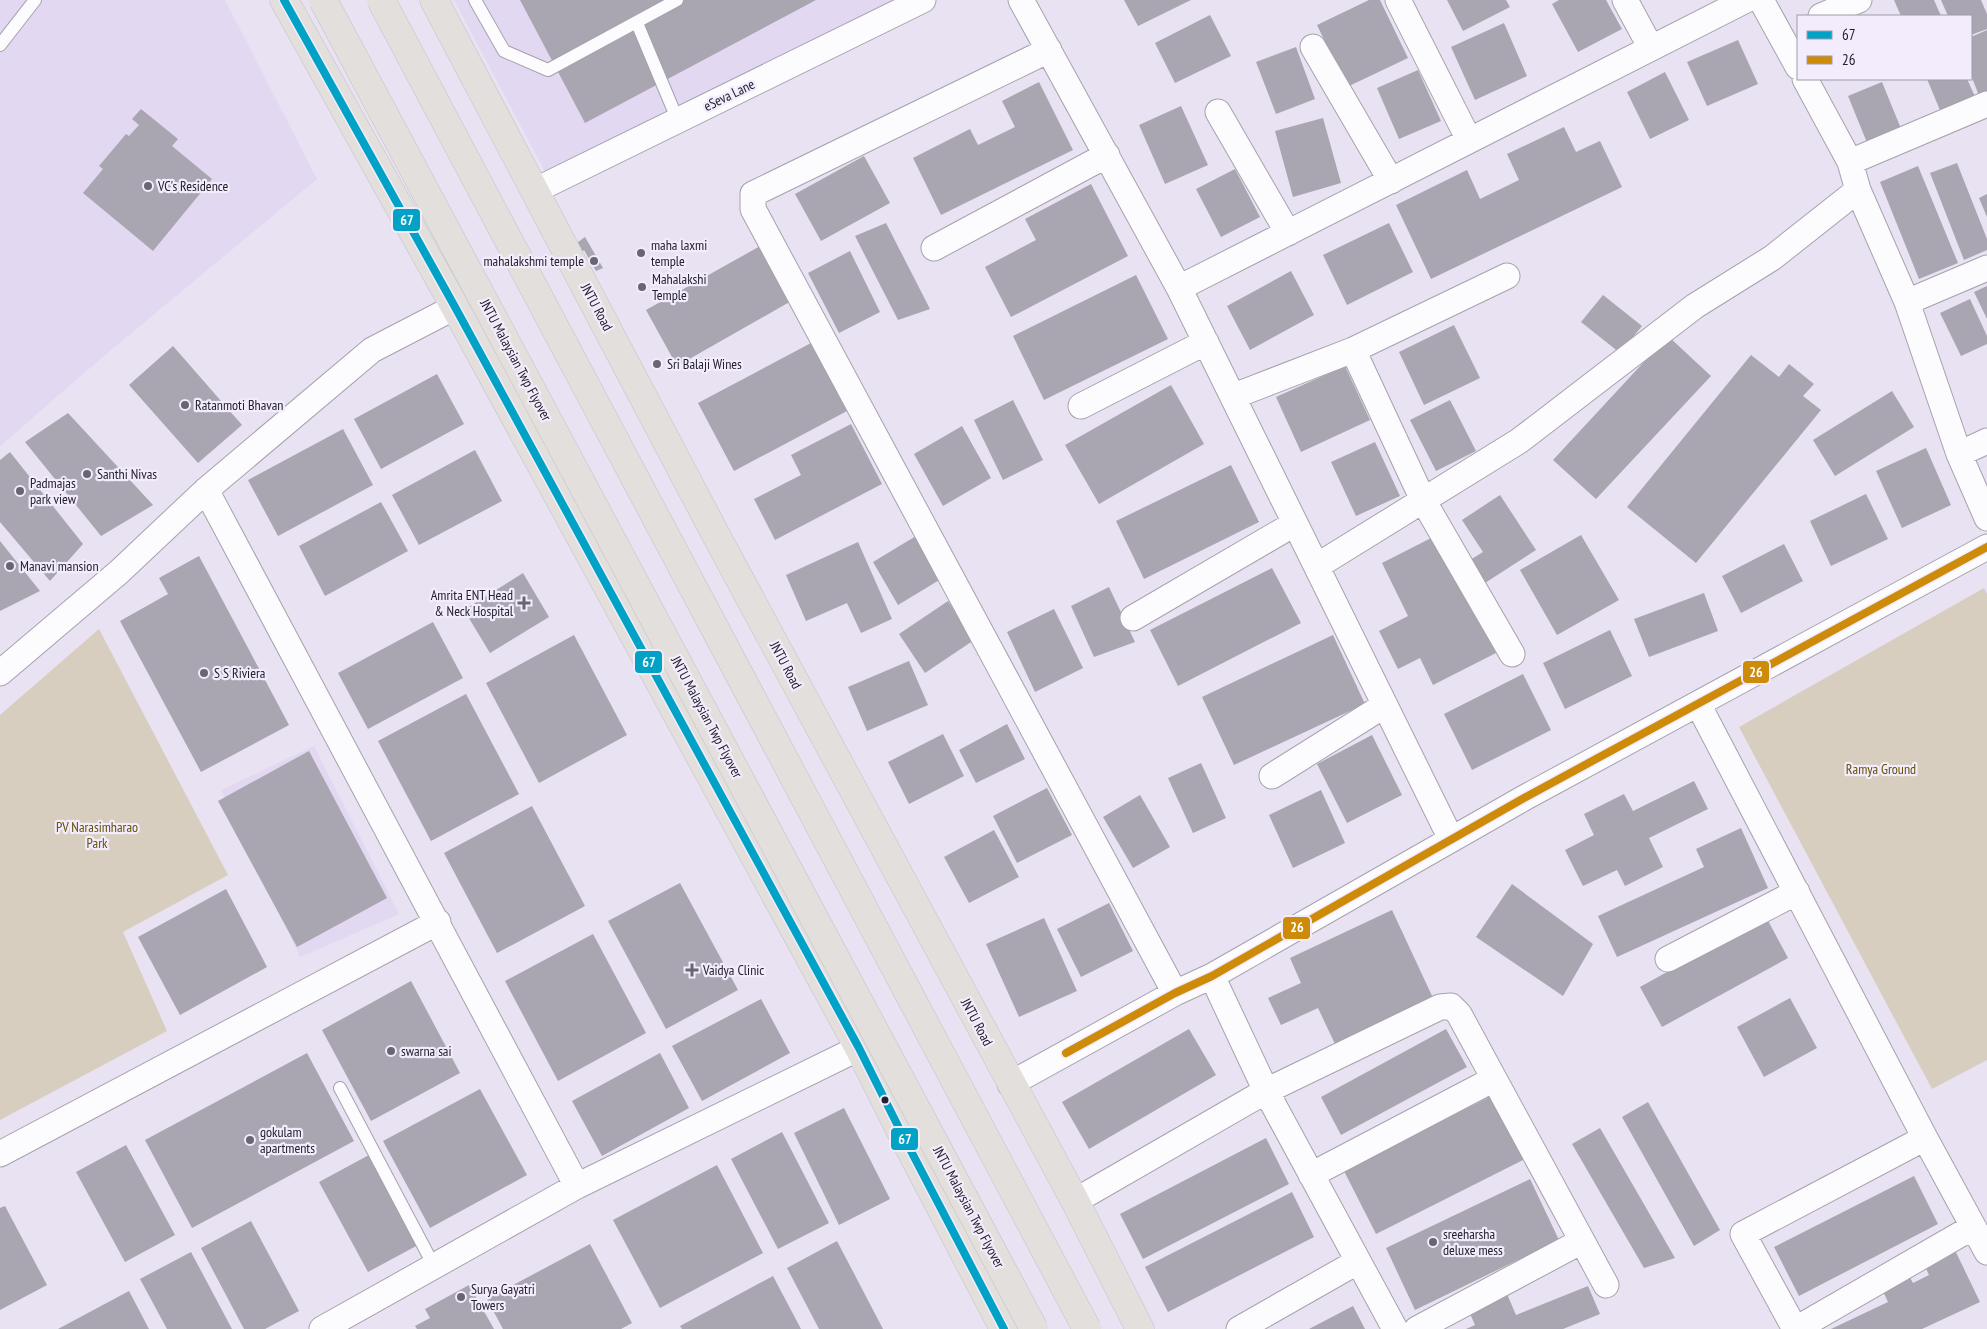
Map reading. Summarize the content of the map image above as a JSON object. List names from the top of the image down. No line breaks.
{"streets":{"main road":["JNTU Road","JNTU Malaysian Twp Flyover"],"street":["eSeva Lane"]},"crossings":[["eSeva Lane","JNTU Road"]],"parks":["Ramya Ground","PV Narasimharao Park"],"places":{"other":["VC's Residence","maha laxmi temple","mahalakshmi temple","Mahalakshi Temple","Sri Balaji Wines","Ratanmoti Bhavan","Santhi Nivas","Padmajas park view","Manavi mansion","S S Riviera","swarna sai","gokulam apartments","sreeharsha deluxe mess","Surya Gayatri Towers"],"health":["Amrita ENT Head & Neck Hospital","Vaidya Clinic"]},"lines":["transit line 67","transit line 26"],"legend":["67","26"]}
